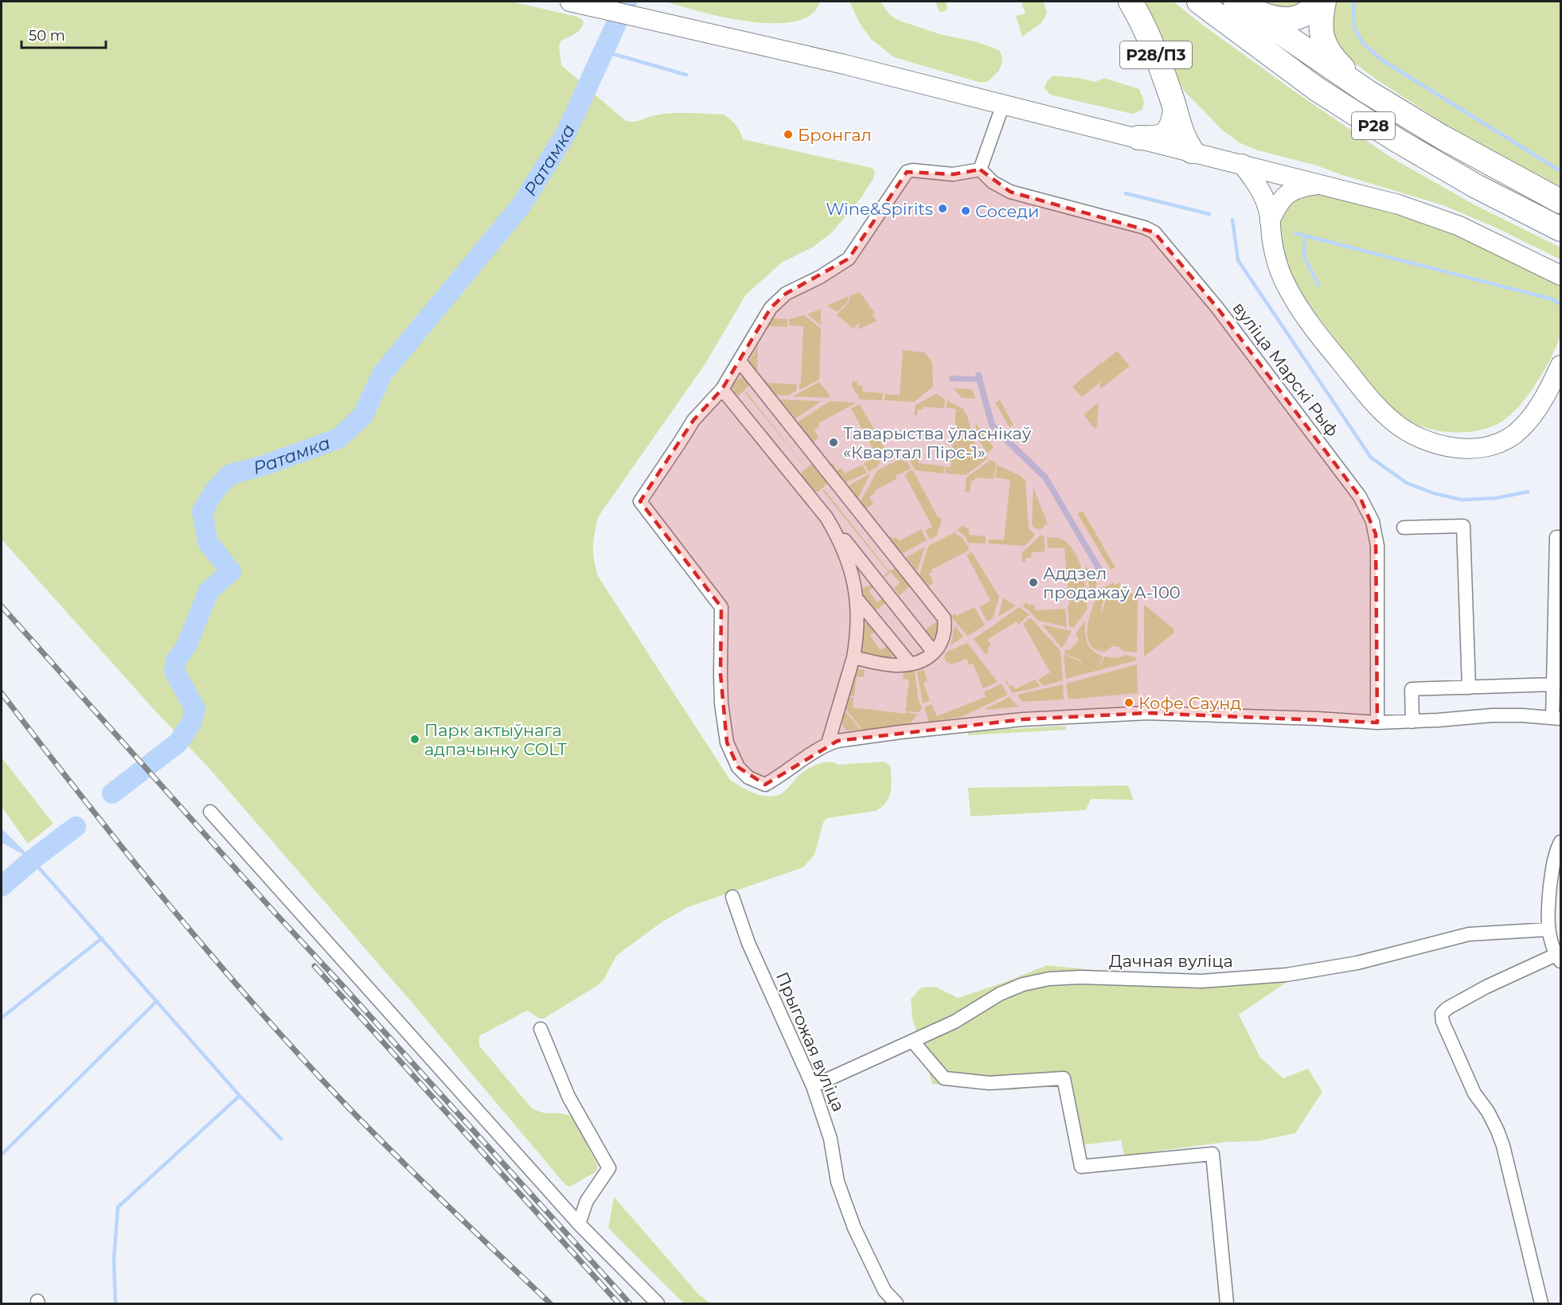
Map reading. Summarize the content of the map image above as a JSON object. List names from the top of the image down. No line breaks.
{"streets":{"highway":["Р28/П3","Р28"],"street":["вуліца Марскі Рыф","Дачная вуліца","Прыгожая вуліца"]},"crossings":[["Дачная вуліца","Прыгожая вуліца"]],"water":["Ратамка"],"places":["Бронгал","Wine&Spirits","Соседи","Таварыства ўласнікаў «Квартал Пірс-1»","Аддзел продажаў А-100","Кофе Саунд","Парк актыўнага адпачынку COLT"],"scale_bar":"50 m"}
